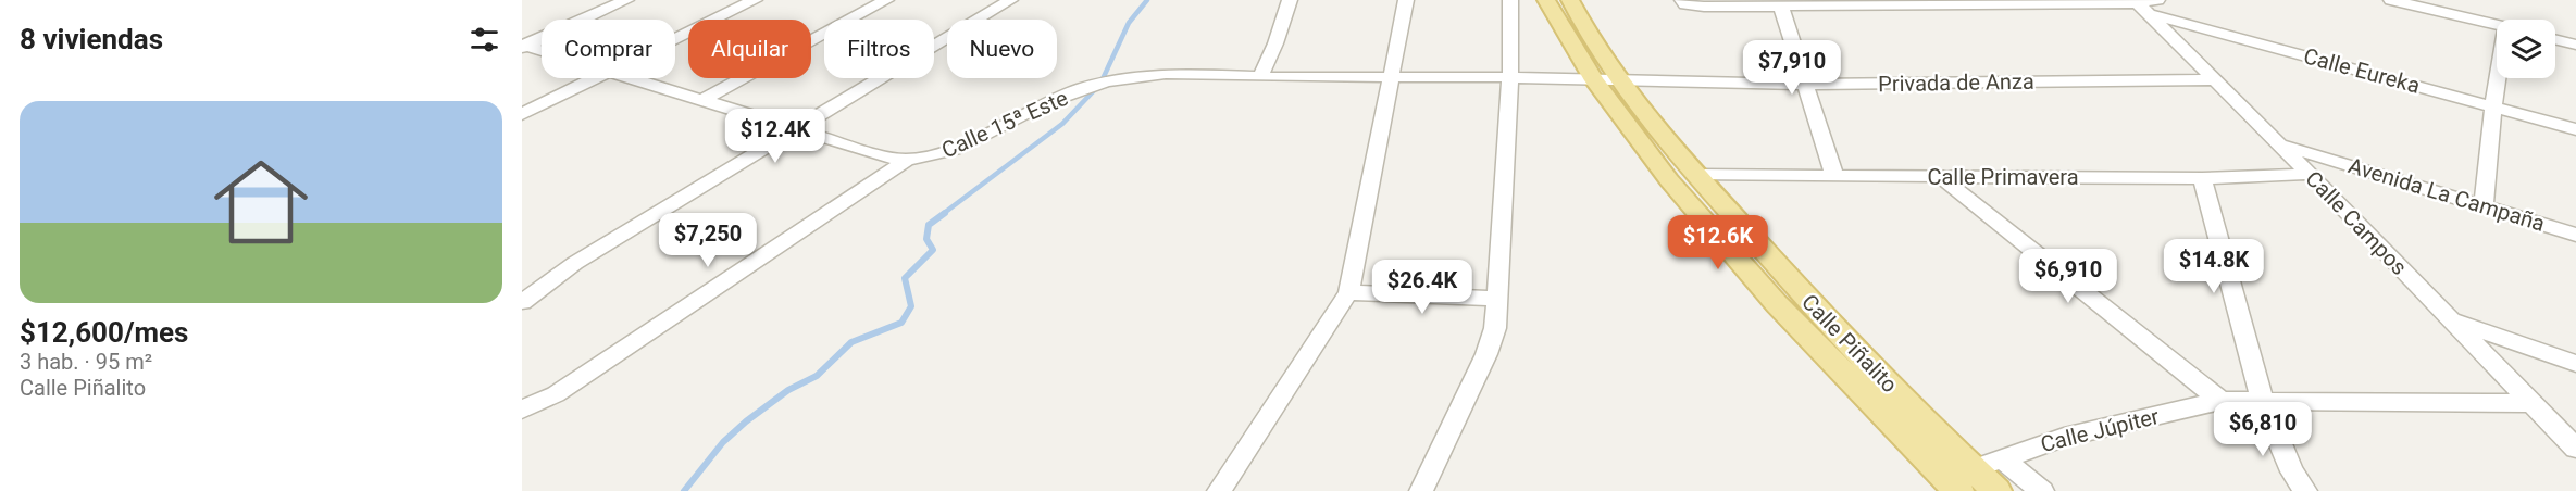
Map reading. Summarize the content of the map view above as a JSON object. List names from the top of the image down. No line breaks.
{"streets":{"main road":["Calle Piñalito"],"street":["Calle Eureka","Privada de Anza","Calle 15ª Este","Calle Primavera","Avenida La Campaña","Calle Campos","Calle Júpiter"]},"crossings":[["Calle Eureka","Calle Campos"],["Privada de Anza","Calle 15ª Este"],["Privada de Anza","Calle Campos"],["Privada de Anza","Calle Piñalito"],["Calle 15ª Este","Calle Piñalito"],["Calle Primavera","Calle Campos"],["Calle Primavera","Calle Piñalito"],["Avenida La Campaña","Calle Campos"],["Calle Campos","Calle Júpiter"],["Calle Piñalito","Calle Júpiter"]],"page":{"heading":"8 viviendas","chip":["Comprar","Alquilar","Filtros","Nuevo"],"price":["$7,910","$12.4K","$7,250","$12.6K","$14.8K","$6,910","$26.4K","$6,810"],"list":[{"name":"$12,600/mes","note":"3 hab. · 95 m² · Calle Piñalito"}]}}
